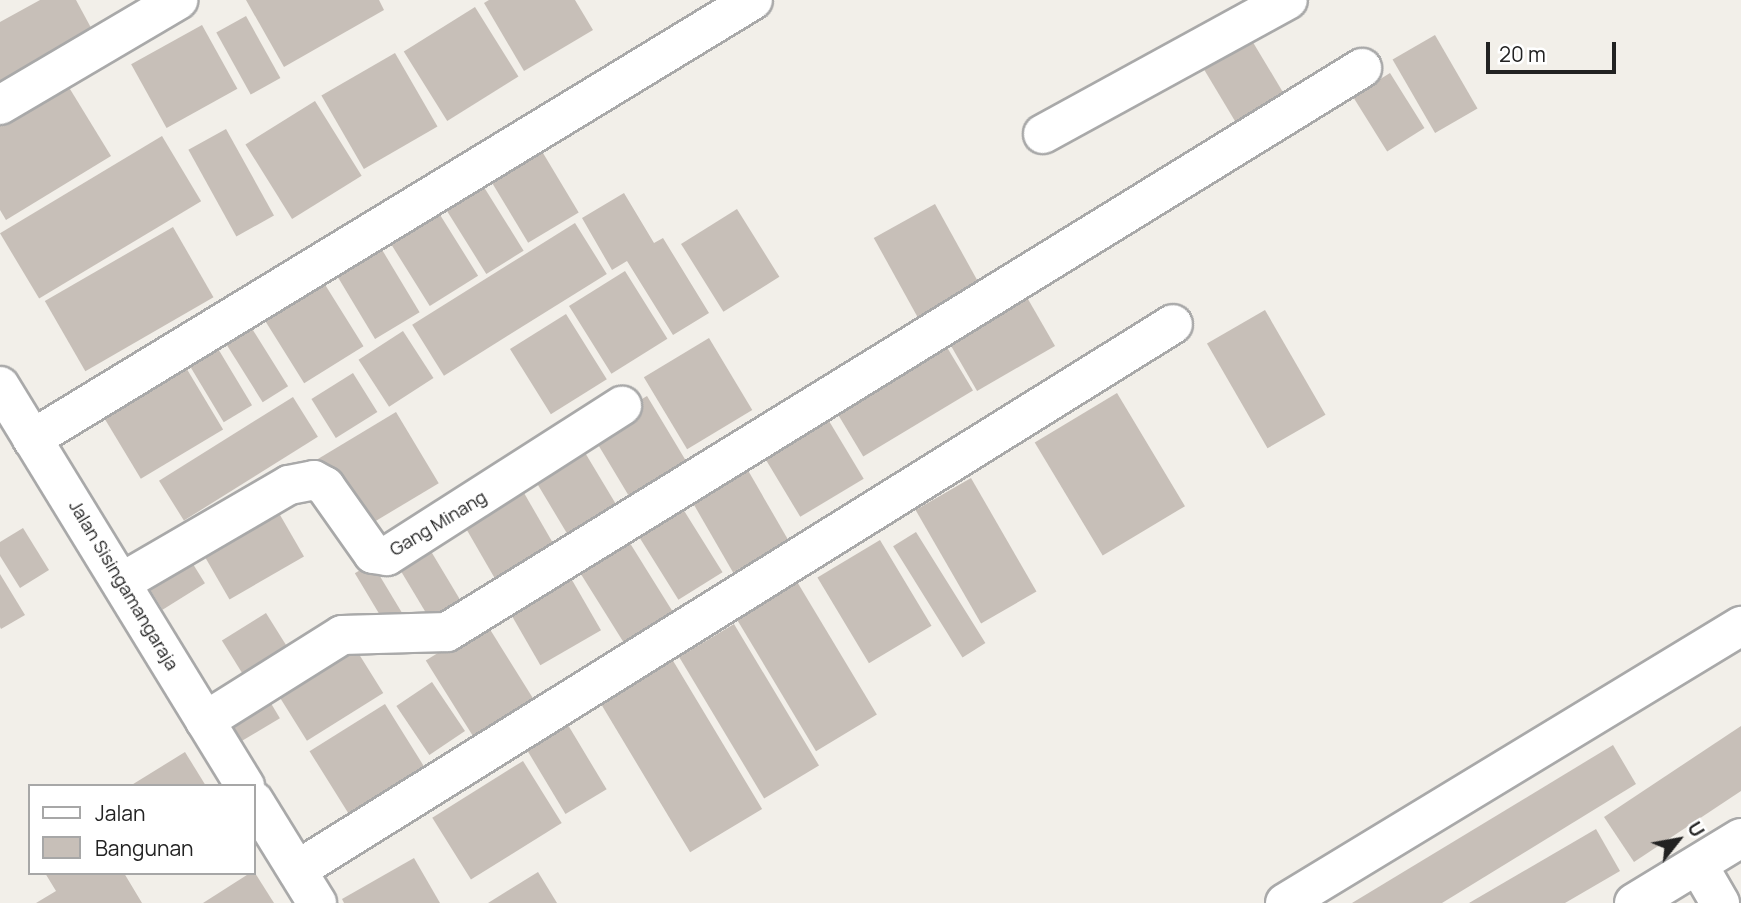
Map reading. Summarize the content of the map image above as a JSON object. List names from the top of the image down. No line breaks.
{"streets":{"street":["Gang Minang","Jalan Sisingamangaraja"]},"crossings":[["Gang Minang","Jalan Sisingamangaraja"]],"legend":["Jalan","Bangunan"],"scale_bar":"20 m","north":"top right"}
